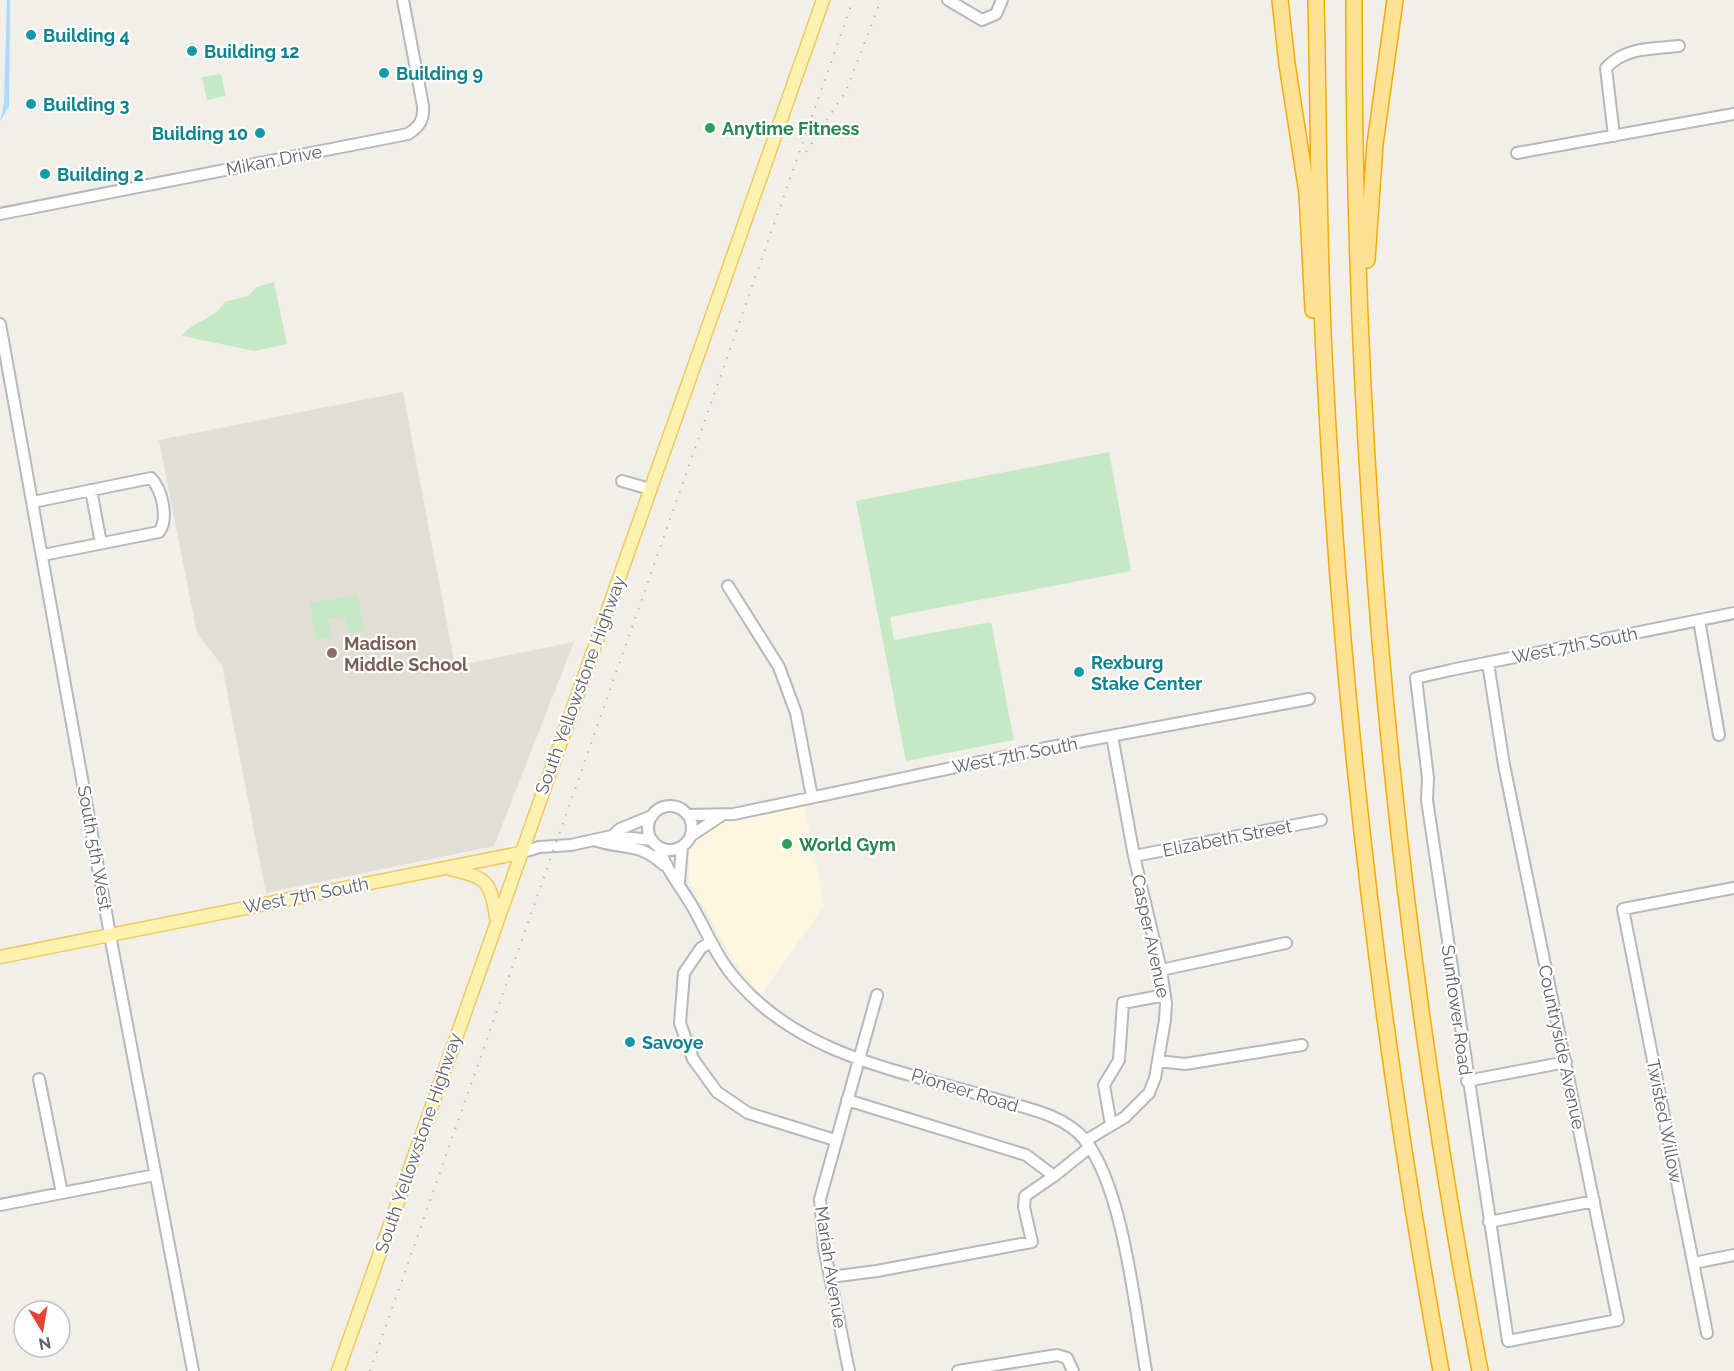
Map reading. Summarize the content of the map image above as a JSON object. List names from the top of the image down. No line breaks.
{"streets":{"main road":["West 7th South","South Yellowstone Highway"],"street":["Mikan Drive","Elizabeth Street","South 5th West","Casper Avenue","Sunflower Road","Countryside Avenue","Pioneer Road","Twisted Willow","Mariah Avenue"]},"crossings":[["West 7th South","South Yellowstone Highway"],["West 7th South","South 5th West"],["West 7th South","Casper Avenue"],["West 7th South","Sunflower Road"],["West 7th South","Countryside Avenue"],["West 7th South","Pioneer Road"],["Elizabeth Street","Casper Avenue"],["Casper Avenue","Pioneer Road"],["Casper Avenue","Mariah Avenue"],["Sunflower Road","Countryside Avenue"],["Pioneer Road","Mariah Avenue"]],"places":["Building 4","Building 12","Building 9","Building 3","Anytime Fitness","Building 10","Building 2","Madison Middle School","Rexburg Stake Center","World Gym","Savoye"],"north":"bottom"}
